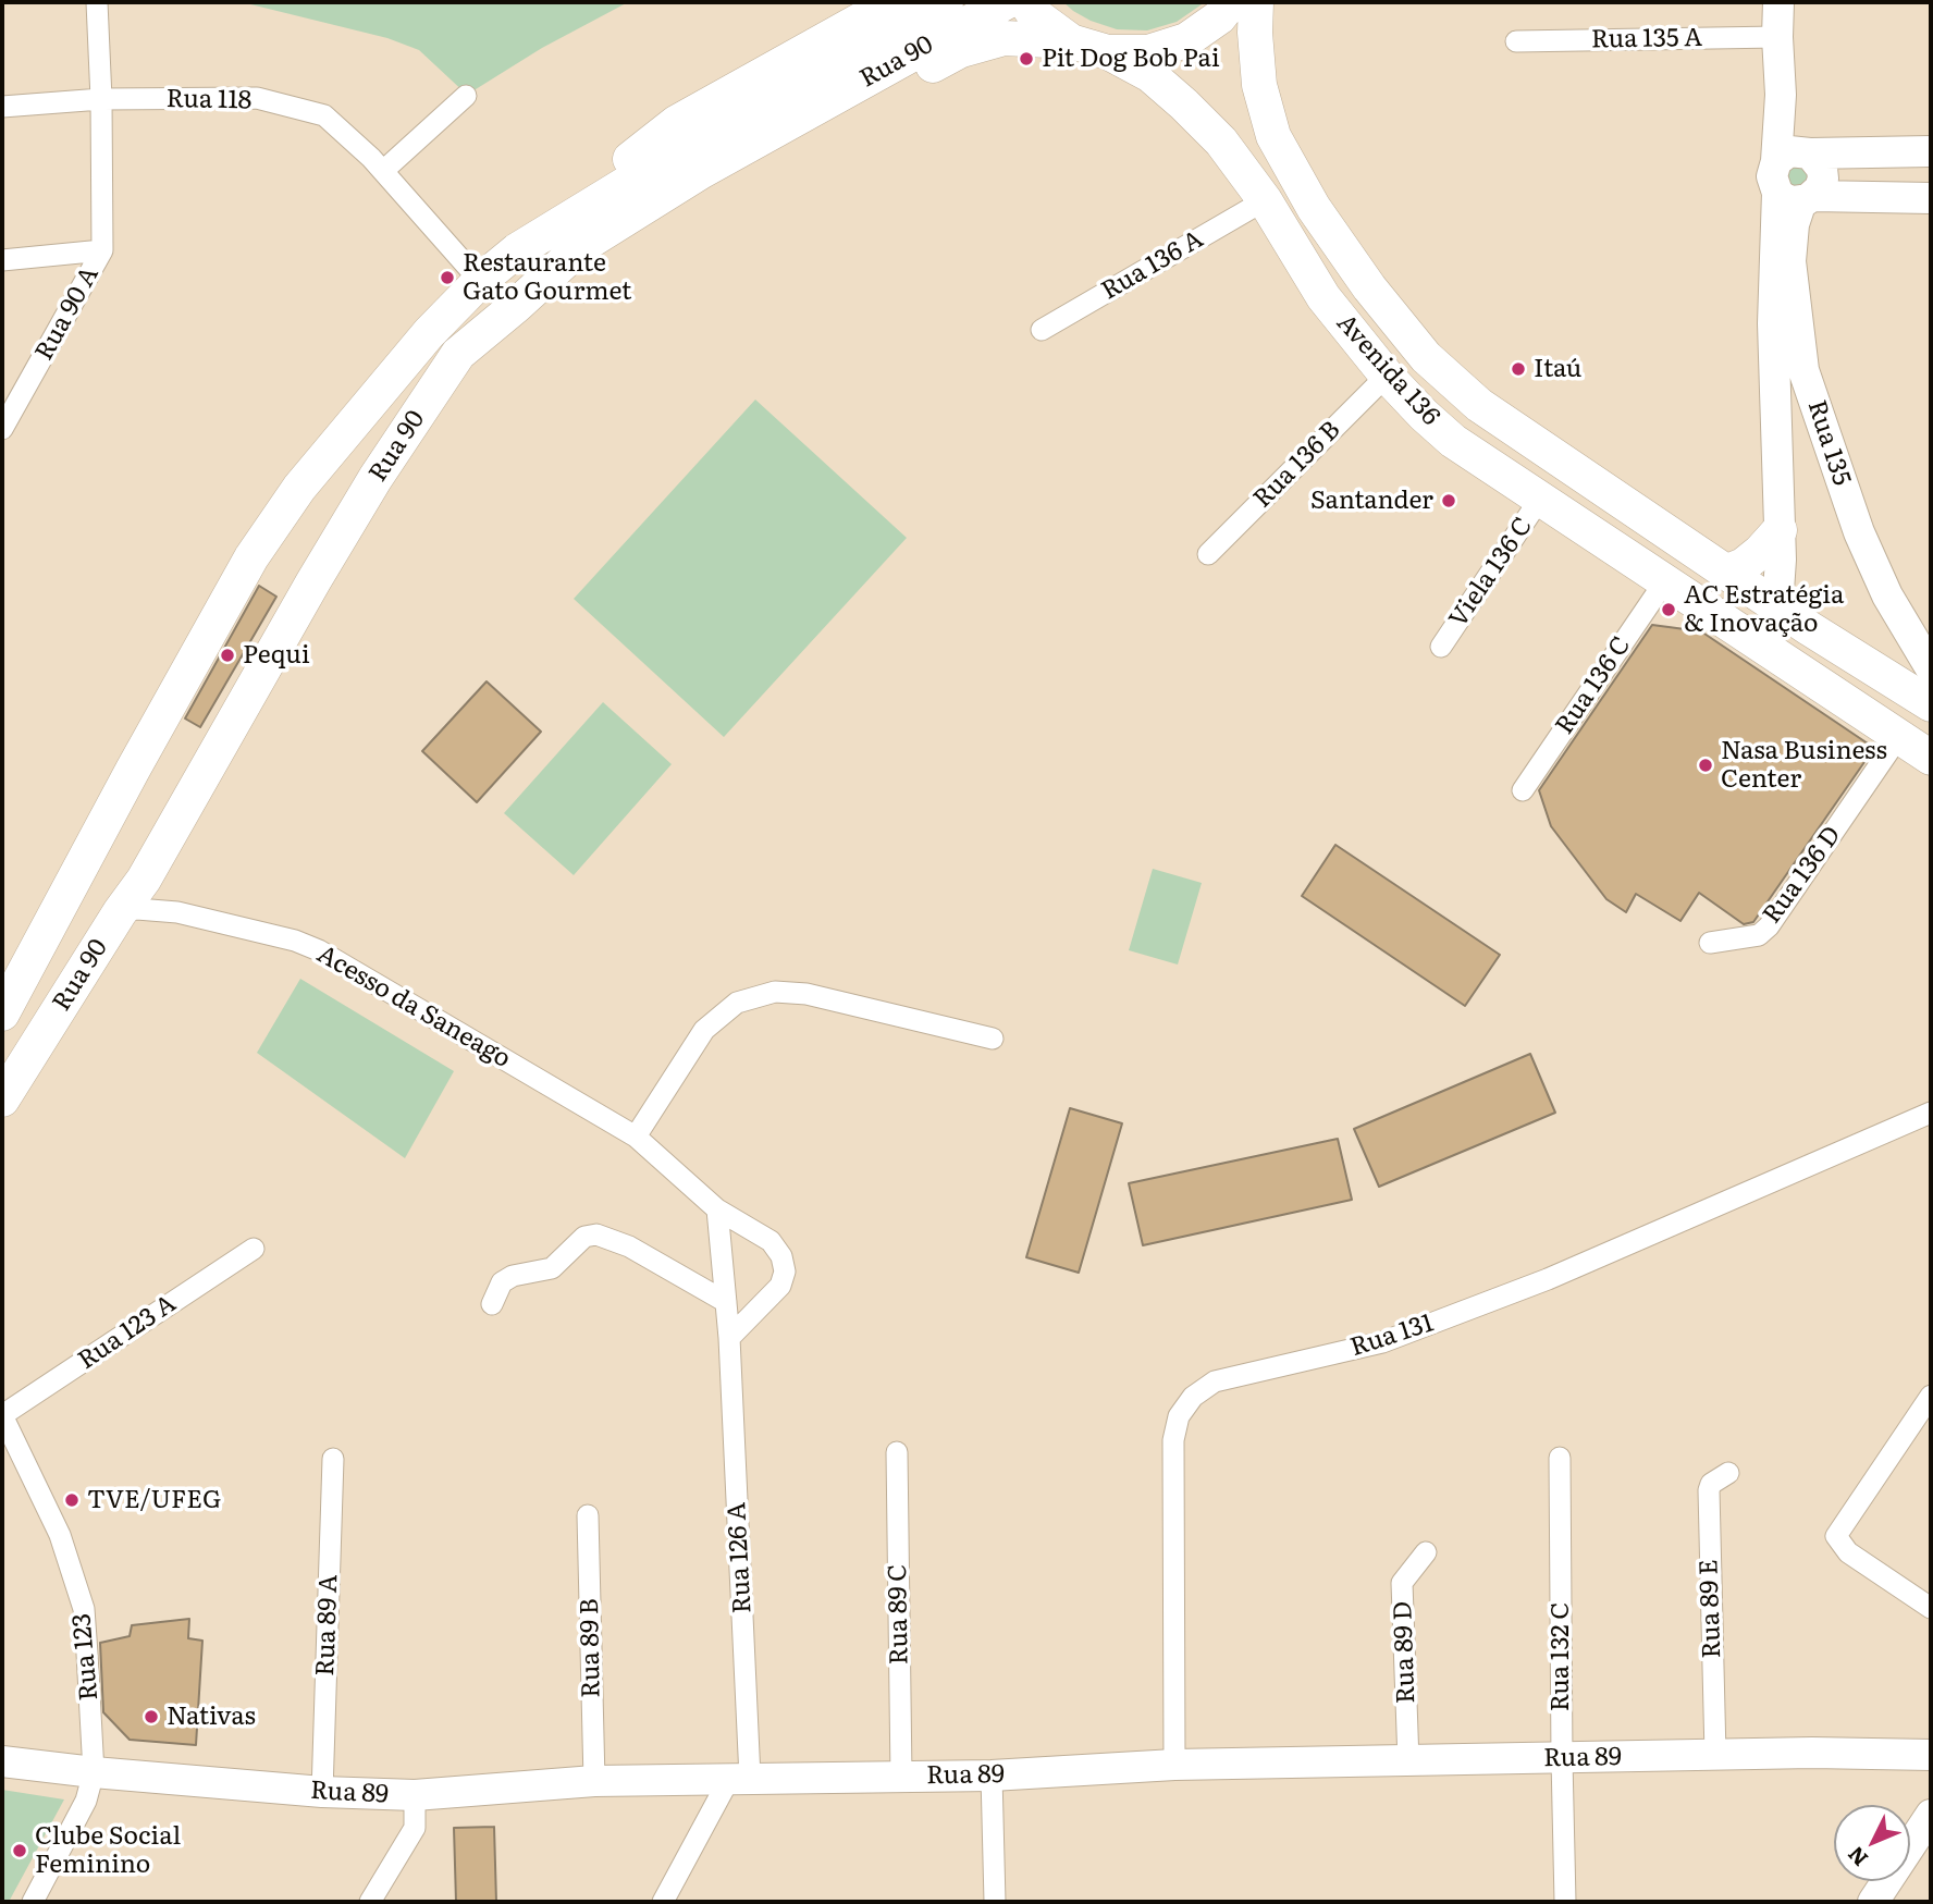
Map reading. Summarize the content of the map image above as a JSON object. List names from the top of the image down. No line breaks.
{"streets":{"main road":["Rua 90","Avenida 136"],"street":["Rua 135 A","Rua 118","Rua 136 A","Rua 90 A","Rua 135","Rua 136 B","Viela 136 C","Rua 136 C","Rua 136 D","Acesso da Saneago","Rua 123 A","Rua 131","Rua 126 A","Rua 89 E","Rua 89 C","Rua 89 A","Rua 89 B","Rua 89 D","Rua 123","Rua 132 C","Rua 89"]},"crossings":[["Rua 90","Rua 118"],["Rua 90","Acesso da Saneago"],["Rua 118","Rua 90 A"],["Rua 136 A","Avenida 136"],["Avenida 136","Rua 135"],["Avenida 136","Rua 136 B"],["Avenida 136","Viela 136 C"],["Avenida 136","Rua 136 C"],["Avenida 136","Rua 136 D"],["Acesso da Saneago","Rua 126 A"],["Rua 123 A","Rua 123"],["Rua 131","Rua 89"],["Rua 126 A","Rua 89"],["Rua 89 E","Rua 89"],["Rua 89 C","Rua 89"],["Rua 89 A","Rua 89"],["Rua 89 B","Rua 89"],["Rua 89 D","Rua 89"],["Rua 123","Rua 89"],["Rua 132 C","Rua 89"]],"places":["Pit Dog Bob Pai","Restaurante Gato Gourmet","Itaú","Santander","AC Estratégia & Inovação","Pequi","Nasa Business Center","TVE/UFEG","Nativas","Clube Social Feminino"],"north":"bottom left"}
